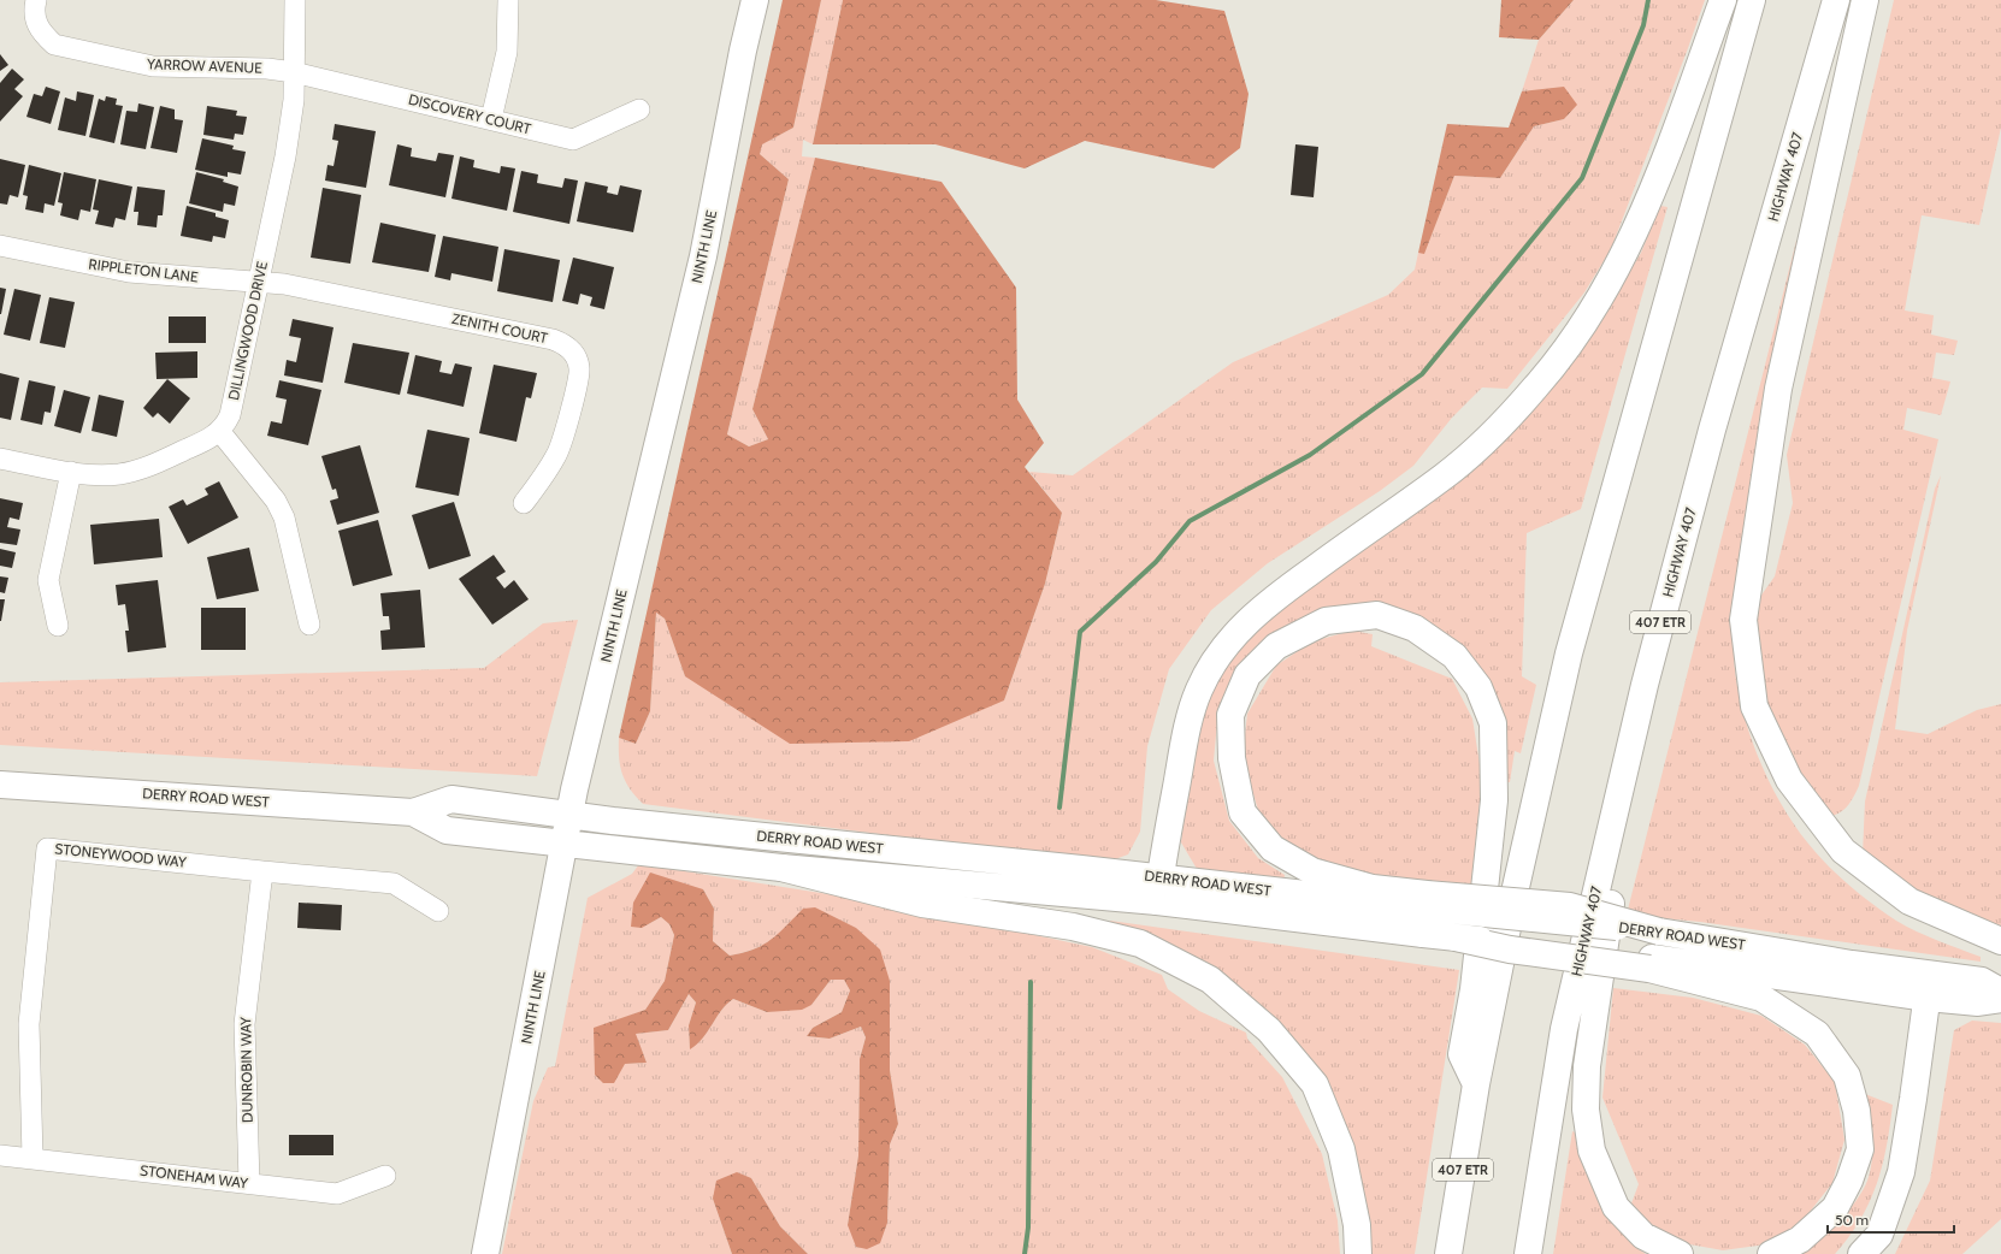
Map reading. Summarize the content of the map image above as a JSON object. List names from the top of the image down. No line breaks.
{"streets":{"main road":["HIGHWAY 407","NINTH LINE","407 ETR","DERRY ROAD WEST"],"street":["YARROW AVENUE","DISCOVERY COURT","RIPPLETON LANE","ZENITH COURT","DILLINGWOOD DRIVE","STONEYWOOD WAY","DUNROBIN WAY","STONEHAM WAY"]},"crossings":[["YARROW AVENUE","DISCOVERY COURT"],["YARROW AVENUE","DILLINGWOOD DRIVE"],["DISCOVERY COURT","DILLINGWOOD DRIVE"],["NINTH LINE","DERRY ROAD WEST"],["RIPPLETON LANE","ZENITH COURT"],["RIPPLETON LANE","DILLINGWOOD DRIVE"],["ZENITH COURT","DILLINGWOOD DRIVE"],["STONEYWOOD WAY","DUNROBIN WAY"],["STONEYWOOD WAY","STONEHAM WAY"],["DUNROBIN WAY","STONEHAM WAY"]],"scale_bar":"50 m"}
